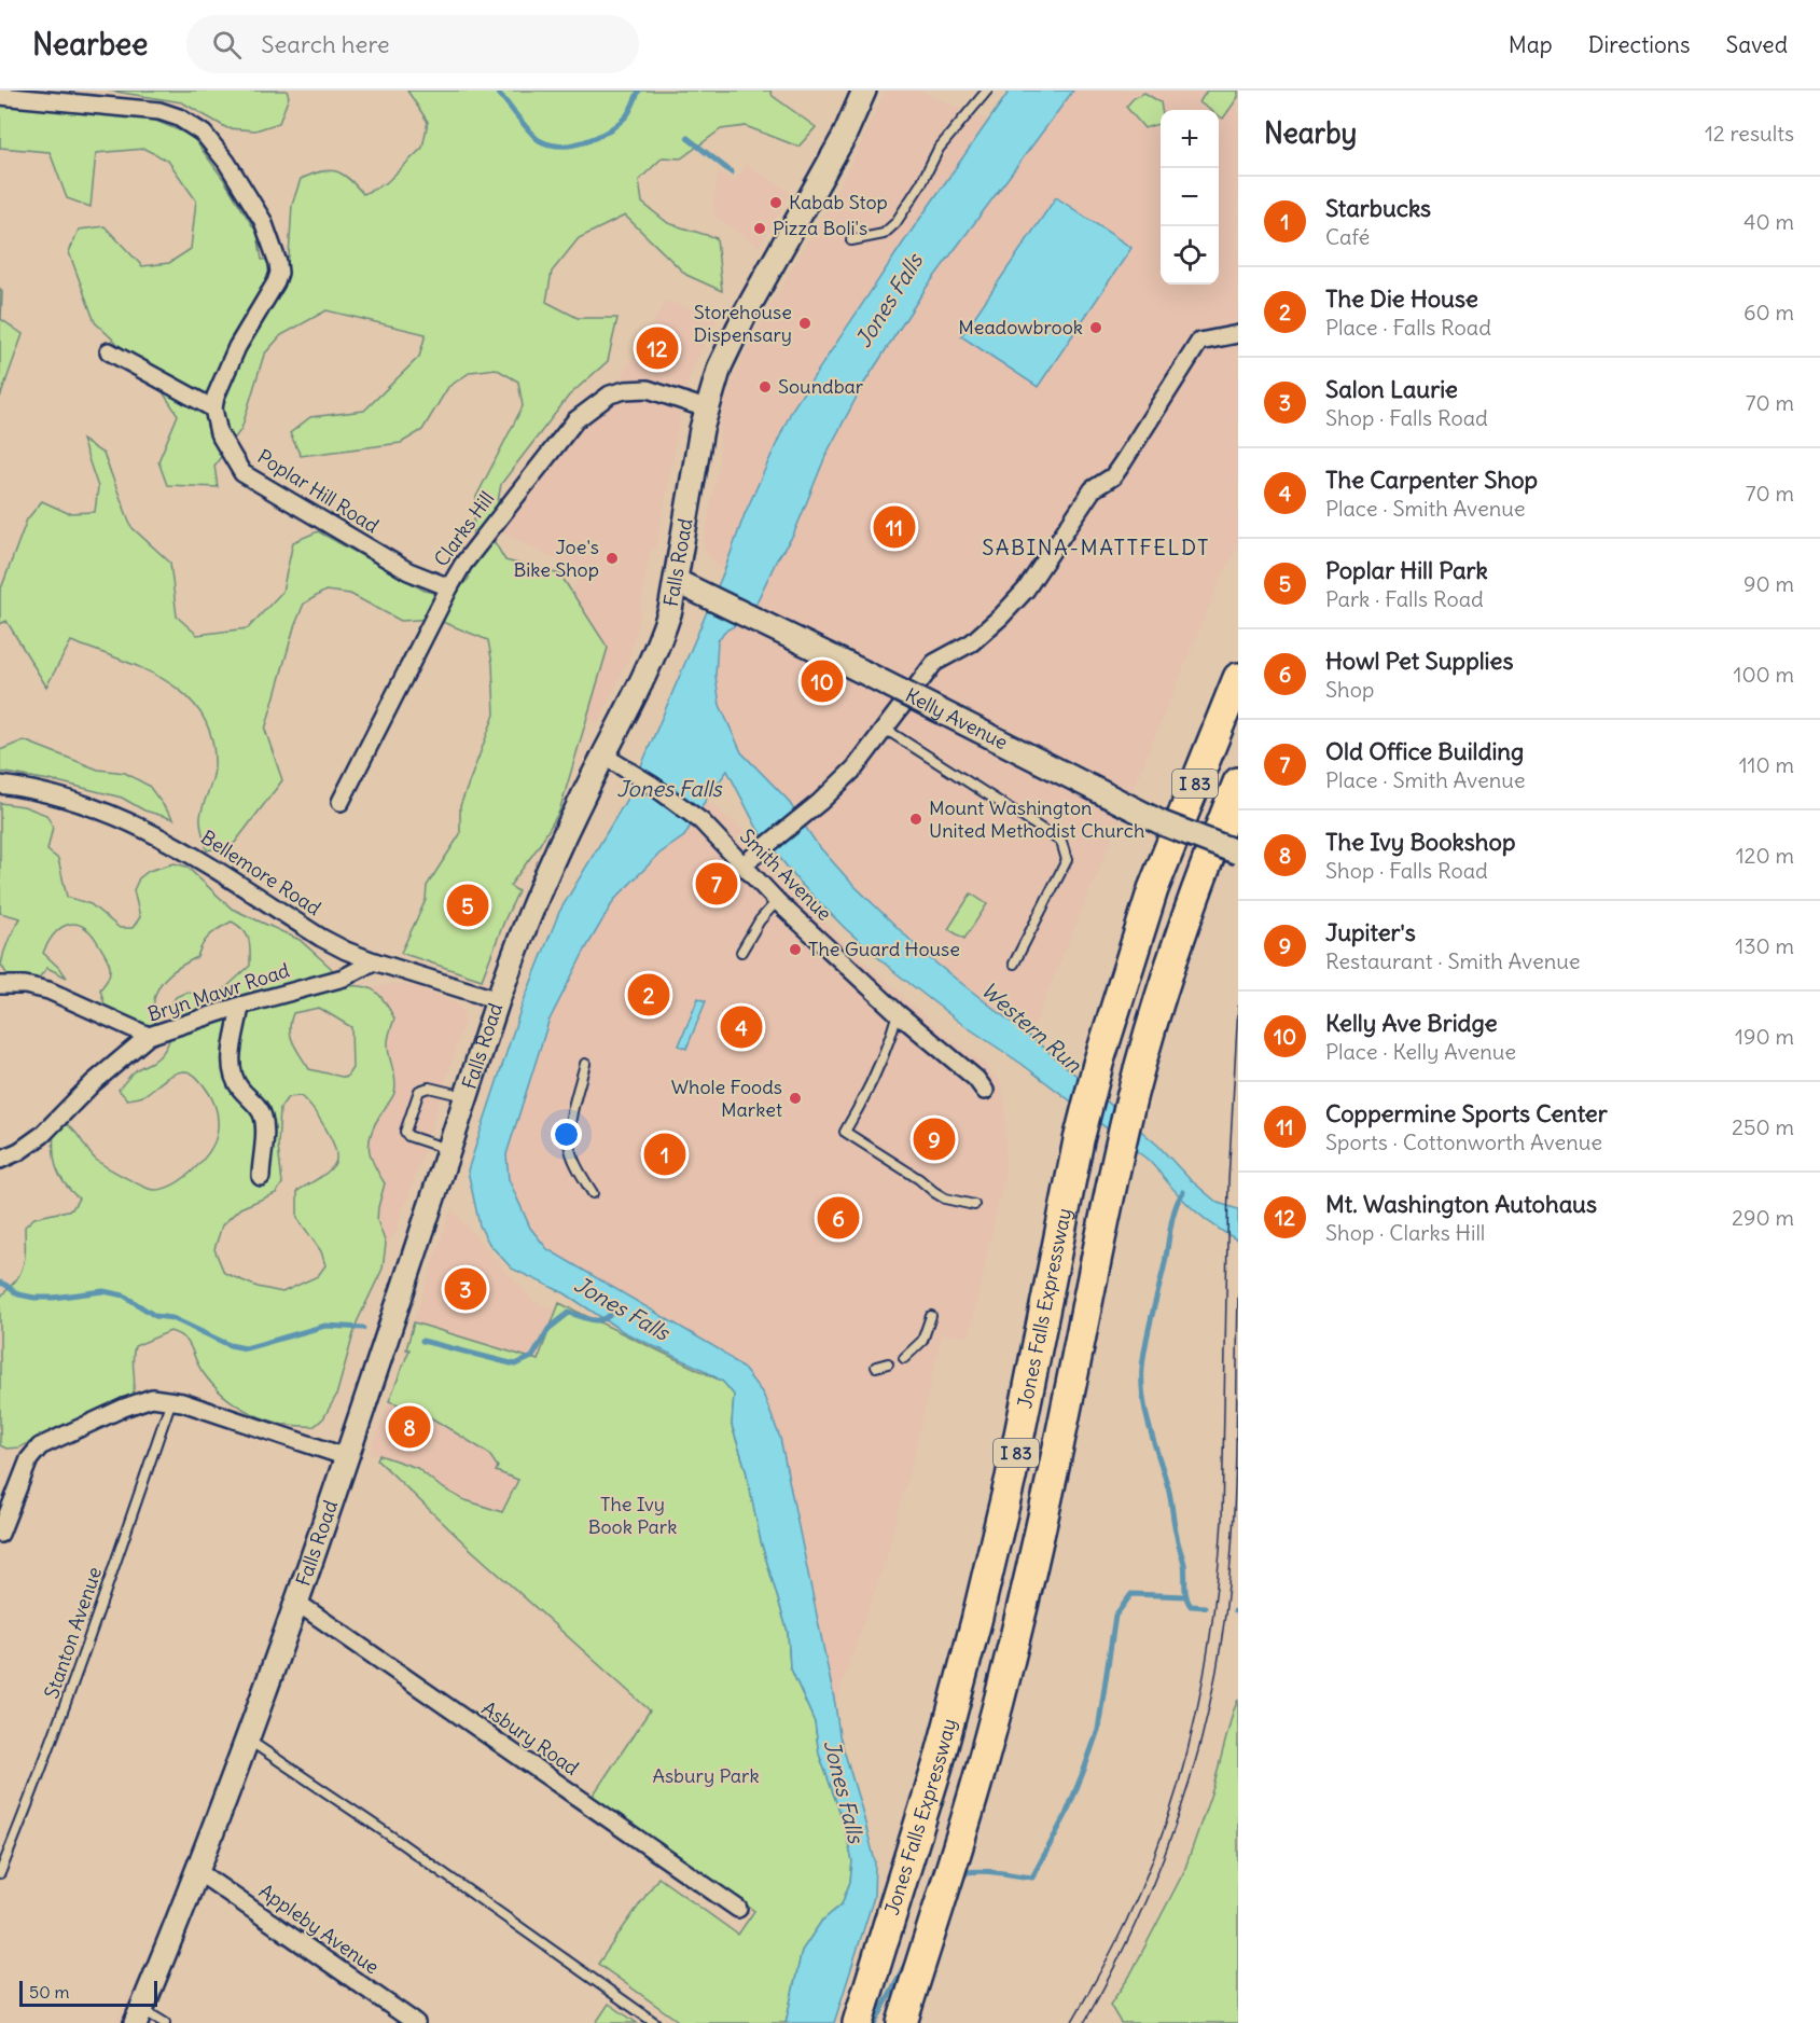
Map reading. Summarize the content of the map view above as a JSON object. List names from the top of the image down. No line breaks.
{"streets":{"highway":["I 83","Jones Falls Expressway"],"main road":["Falls Road","Kelly Avenue"],"street":["Poplar Hill Road","Clarks Hill","Bellemore Road","Smith Avenue","Bryn Mawr Road","Asbury Road","Appleby Avenue"],"lane":["Stanton Avenue"]},"crossings":[["Poplar Hill Road","Clarks Hill"],["Clarks Hill","Falls Road"],["Falls Road","Kelly Avenue"],["Falls Road","Bellemore Road"],["Falls Road","Smith Avenue"],["Falls Road","Asbury Road"],["Falls Road","Appleby Avenue"],["Bellemore Road","Bryn Mawr Road"]],"districts":["SABINA-MATTFELDT"],"water":["Jones Falls","Western Run"],"parks":["The Ivy Book Park","Asbury Park"],"places":["Kabab Stop","Pizza Boli's","Storehouse Dispensary","Meadowbrook","Soundbar","Joe's Bike Shop","Mount Washington United Methodist Church","The Guard House","Whole Foods Market"],"scale_bar":"50 m","page":{"header":"Nearbee","search":"Search here","nav":["Map","Directions","Saved"],"heading":["Nearby","12 results"],"map_buttons":["+","−"],"list":[{"mark":"1","name":"Starbucks","note":"Café","value":"40 m"},{"mark":"2","name":"The Die House","note":"Place · Falls Road","value":"60 m"},{"mark":"3","name":"Salon Laurie","note":"Shop · Falls Road","value":"70 m"},{"mark":"4","name":"The Carpenter Shop","note":"Place · Smith Avenue","value":"70 m"},{"mark":"5","name":"Poplar Hill Park","note":"Park · Falls Road","value":"90 m"},{"mark":"6","name":"Howl Pet Supplies","note":"Shop","value":"100 m"},{"mark":"7","name":"Old Office Building","note":"Place · Smith Avenue","value":"110 m"},{"mark":"8","name":"The Ivy Bookshop","note":"Shop · Falls Road","value":"120 m"},{"mark":"9","name":"Jupiter's","note":"Restaurant · Smith Avenue","value":"130 m"},{"mark":"10","name":"Kelly Ave Bridge","note":"Place · Kelly Avenue","value":"190 m"},{"mark":"11","name":"Coppermine Sports Center","note":"Sports · Cottonworth Avenue","value":"250 m"},{"mark":"12","name":"Mt. Washington Autohaus","note":"Shop · Clarks Hill","value":"290 m"}],"pins":["12","11","10","7","5","2","4","9","1","6","3","8"],"scale":"50 m"}}
